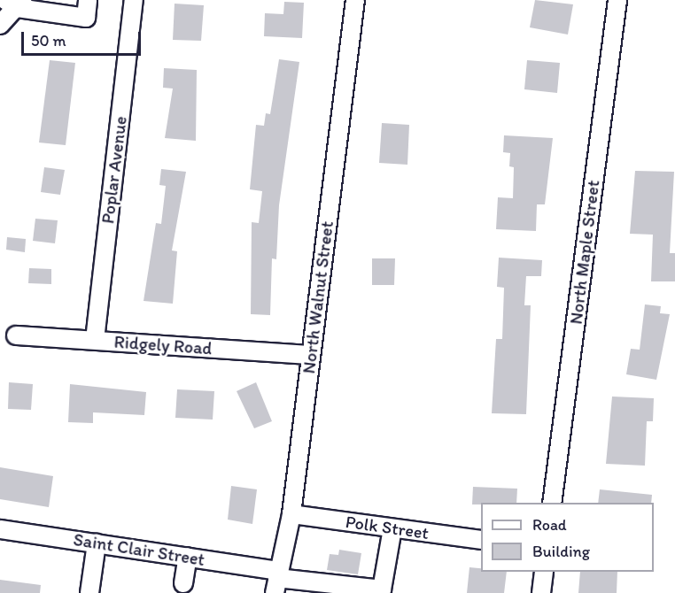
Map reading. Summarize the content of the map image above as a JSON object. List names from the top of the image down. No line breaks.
{"streets":{"street":["Poplar Avenue","North Maple Street","North Walnut Street","Ridgely Road","Polk Street","Saint Clair Street"]},"crossings":[["Poplar Avenue","Ridgely Road"],["North Walnut Street","Ridgely Road"],["North Walnut Street","Polk Street"],["North Walnut Street","Saint Clair Street"],["Polk Street","Saint Clair Street"]],"legend":["Road","Building"],"scale_bar":"50 m"}
